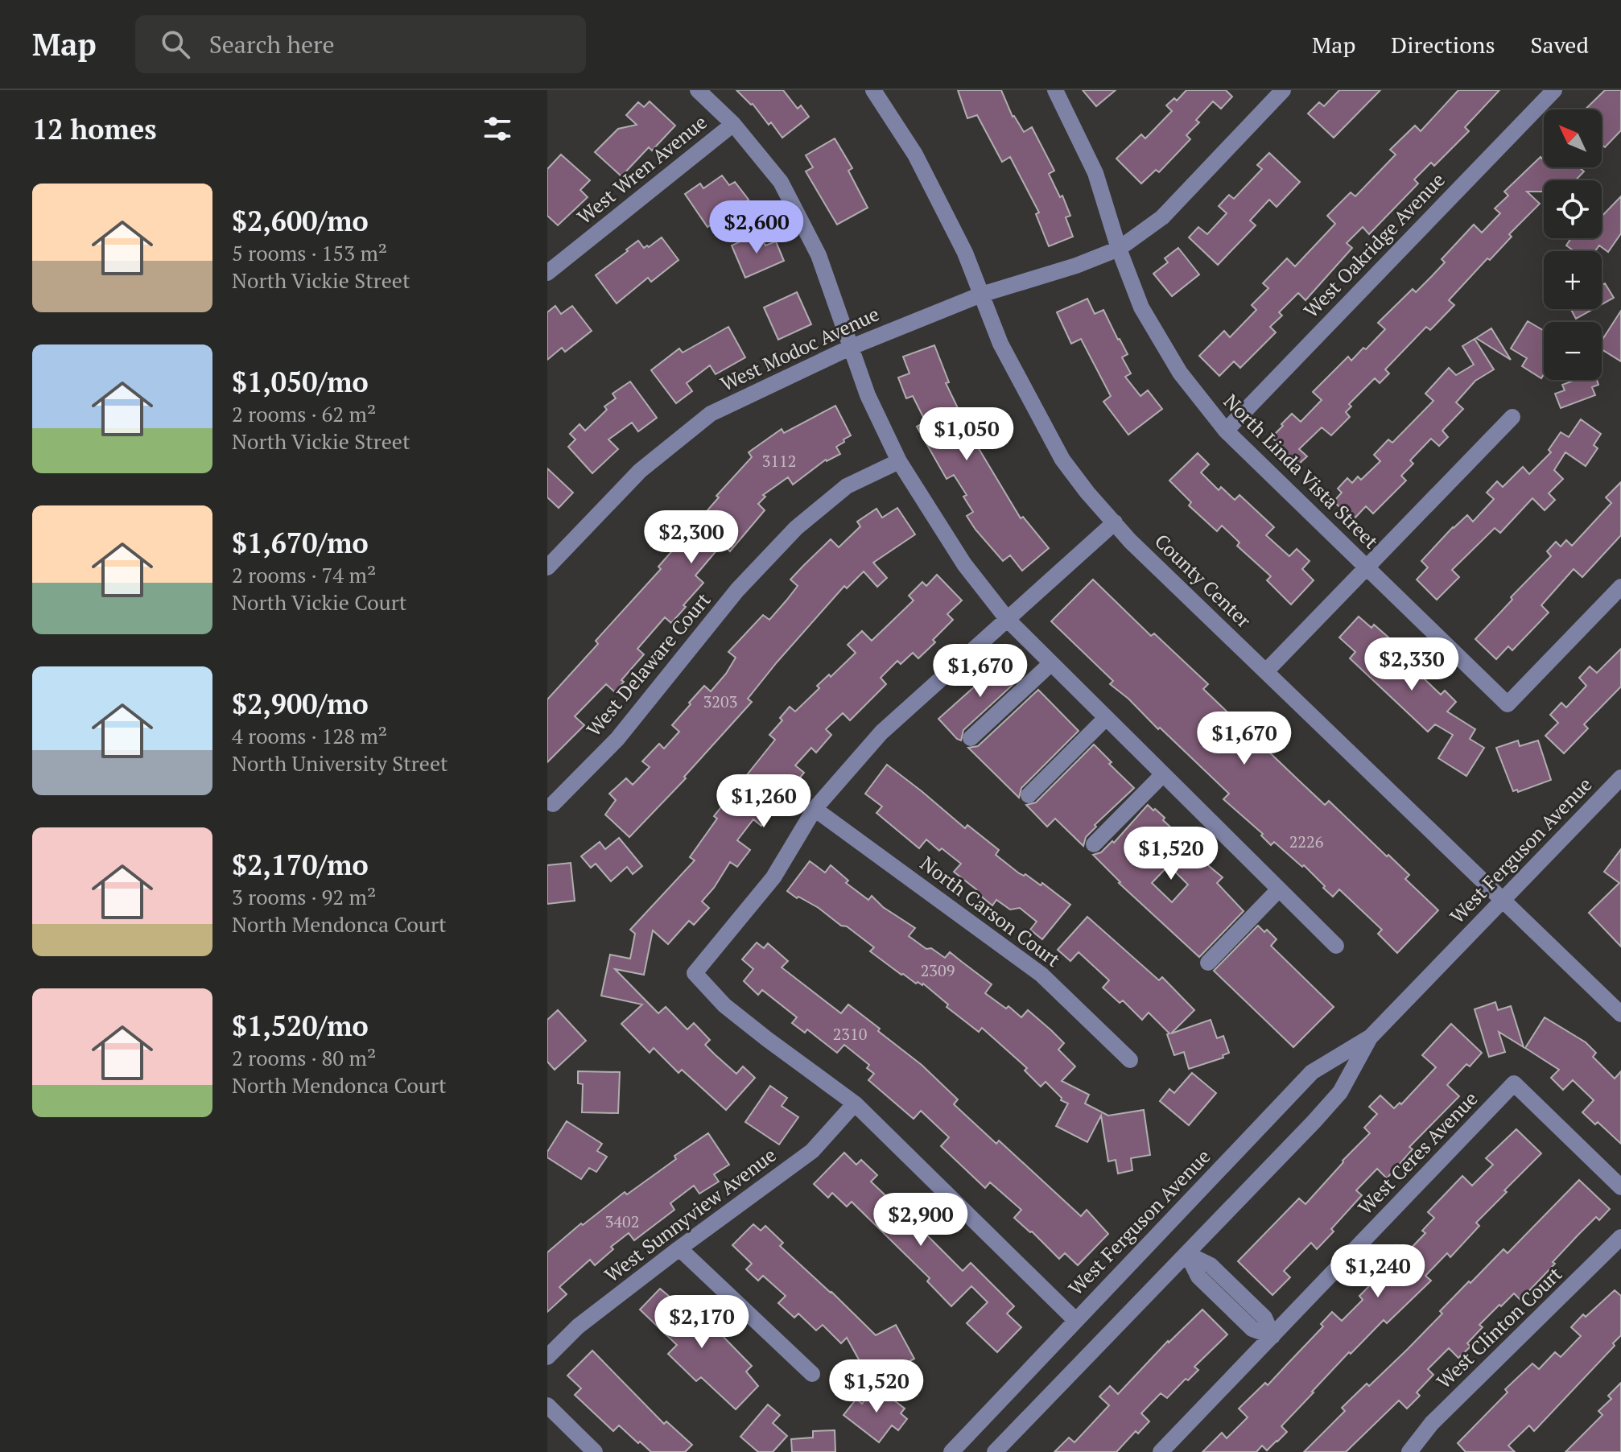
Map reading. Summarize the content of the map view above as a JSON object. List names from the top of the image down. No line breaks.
{"streets":{"street":["West Wren Avenue","West Oakridge Avenue","West Modoc Avenue","North Linda Vista Street","County Center","West Delaware Court","West Ferguson Avenue","North Carson Court","West Ceres Avenue","West Sunnyview Avenue","West Clinton Court"]},"crossings":[["West Oakridge Avenue","North Linda Vista Street"],["West Modoc Avenue","North Linda Vista Street"],["West Modoc Avenue","County Center"],["County Center","West Ferguson Avenue"]],"house_numbers":["3112","3203","2226","2309","2310","3402"],"north":"top left","page":{"header":"Map","search":"Search here","nav":["Map","Directions","Saved"],"heading":"12 homes","map_buttons":["+","−"],"list":[{"name":"$2,600/mo","note":"5 rooms · 153 m² · North Vickie Street"},{"name":"$1,050/mo","note":"2 rooms · 62 m² · North Vickie Street"},{"name":"$1,670/mo","note":"2 rooms · 74 m² · North Vickie Court"},{"name":"$2,900/mo","note":"4 rooms · 128 m² · North University Street"},{"name":"$2,170/mo","note":"3 rooms · 92 m² · North Mendonca Court"},{"name":"$1,520/mo","note":"2 rooms · 80 m² · North Mendonca Court"}],"price":["$2,600","$1,050","$2,300","$2,330","$1,670","$1,670","$1,260","$1,520","$2,900","$1,240","$2,170","$1,520"]}}
